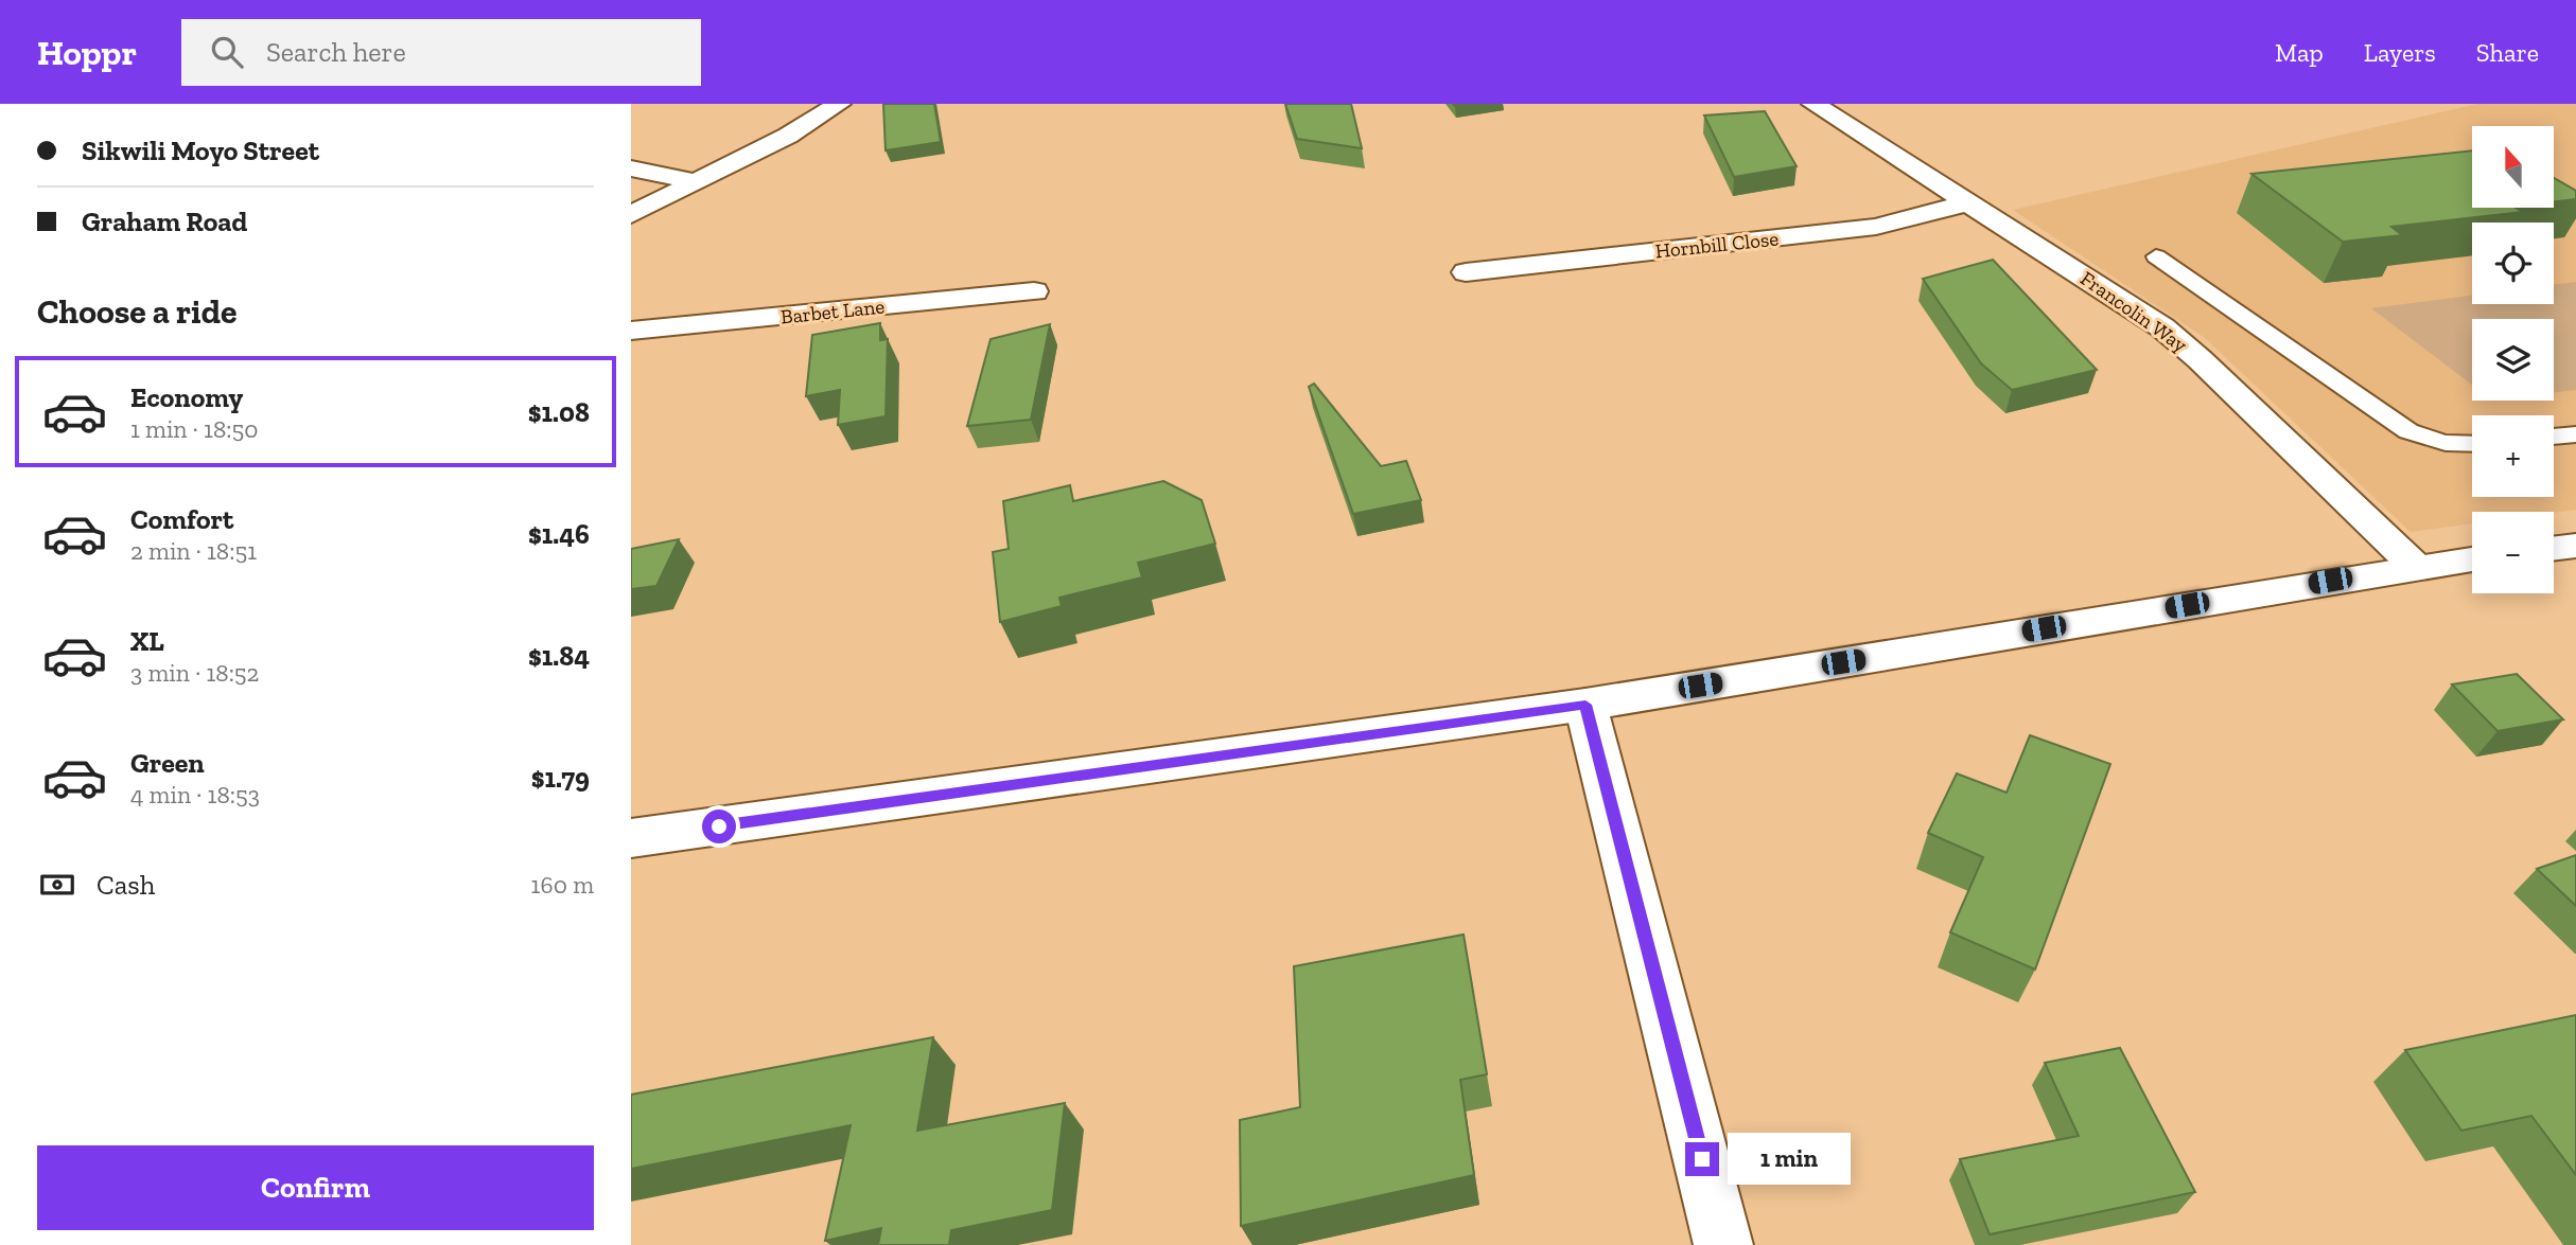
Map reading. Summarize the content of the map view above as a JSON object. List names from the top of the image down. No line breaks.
{"streets":{"street":["Hornbill Close","Barbet Lane","Francolin Way"]},"crossings":[["Hornbill Close","Francolin Way"]],"north":"top","page":{"header":"Hoppr","search":"Search here","nav":["Map","Layers","Share"],"banner":["Sikwili Moyo Street","Graham Road"],"map_buttons":["+","−"],"heading":"Choose a ride","list":[{"name":"Economy","note":"1 min · 18:50","value":"$1.08"},{"name":"Comfort","note":"2 min · 18:51","value":"$1.46"},{"name":"XL","note":"3 min · 18:52","value":"$1.84"},{"name":"Green","note":"4 min · 18:53","value":"$1.79"}],"pay":["Cash","160 m"],"buttons":"Confirm","bubble":"1 min"}}
